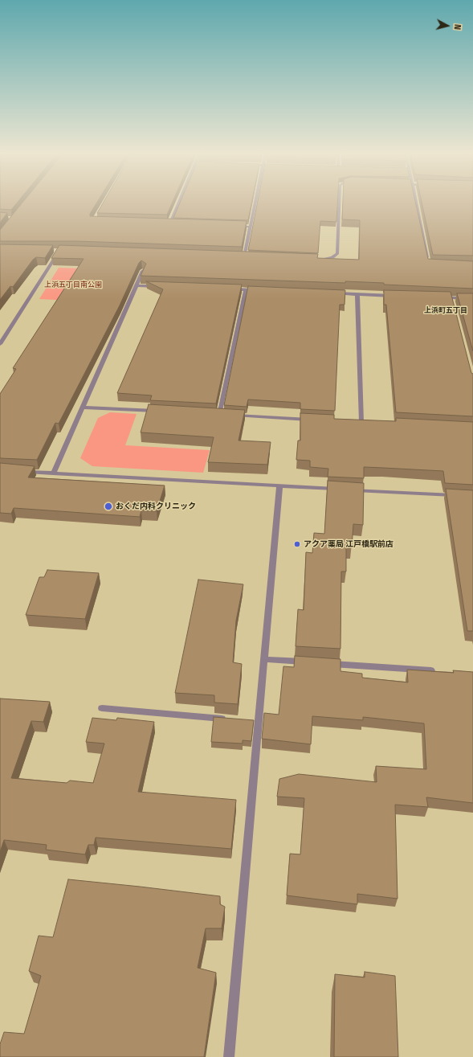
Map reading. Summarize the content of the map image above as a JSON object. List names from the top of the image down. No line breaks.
{"districts":["上浜町五丁目"],"parks":["上浜五丁目南公園"],"places":["おくだ内科クリニック","アクア薬局 江戸橋駅前店"],"north":"right"}
